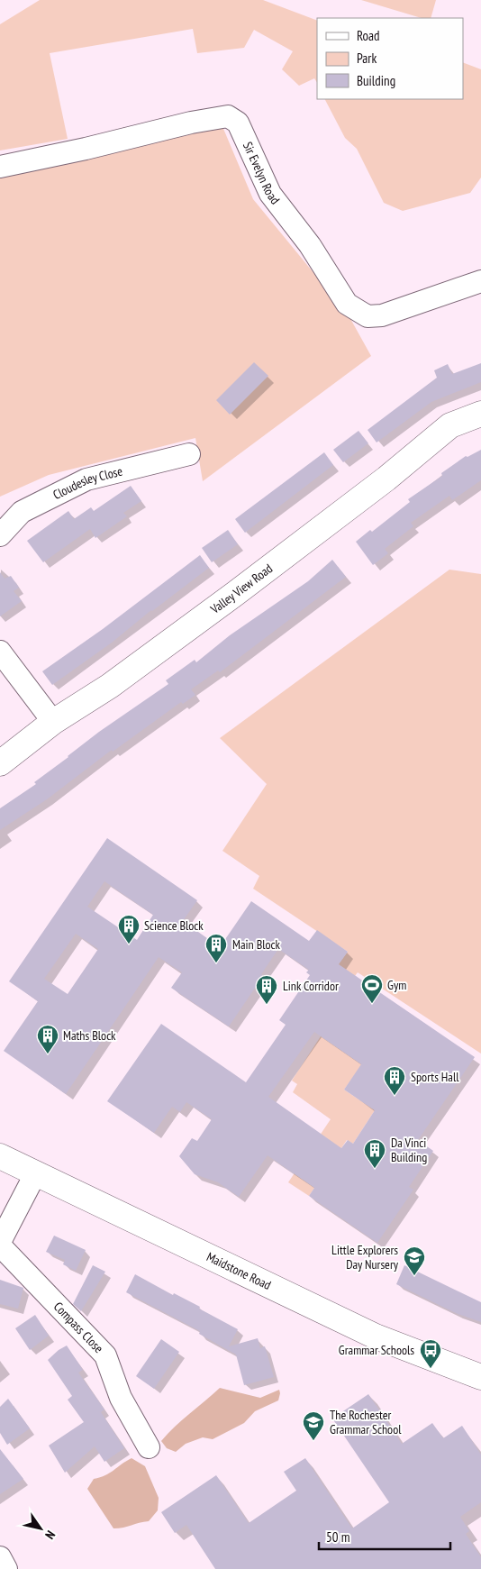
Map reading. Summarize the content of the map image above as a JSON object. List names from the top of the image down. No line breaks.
{"streets":{"street":["Sir Evelyn Road","Cloudesley Close","Valley View Road","Maidstone Road","Compass Close"]},"places":{"building":["Science Block","Main Block","Link Corridor","Maths Block","Sports Hall","Da Vinci Building"],"sports":["Gym"],"school or university":["Little Explorers Day Nursery","The Rochester Grammar School"],"bus stop":["Grammar Schools"]},"legend":["Road","Park","Building"],"scale_bar":"50 m","north":"bottom right"}
